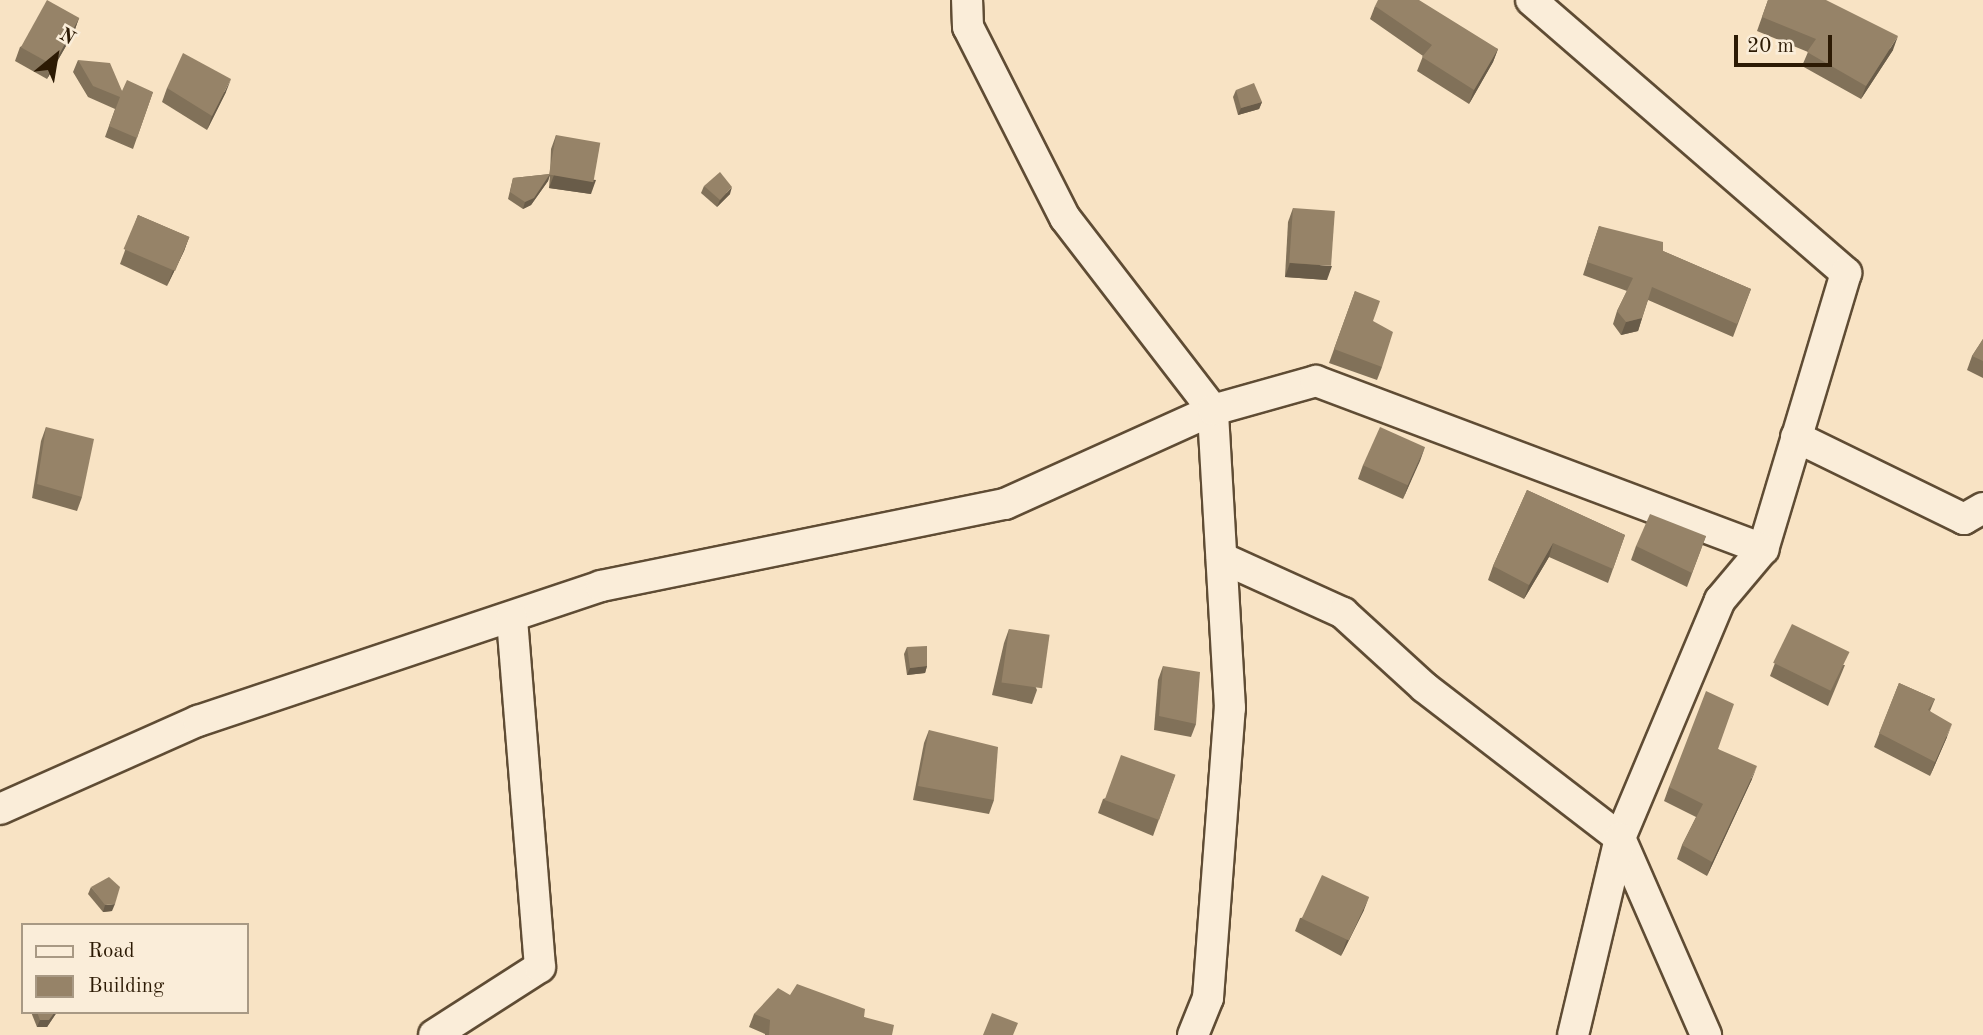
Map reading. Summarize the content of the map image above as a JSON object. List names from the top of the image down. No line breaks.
{"legend":["Road","Building"],"scale_bar":"20 m","north":"top right"}
